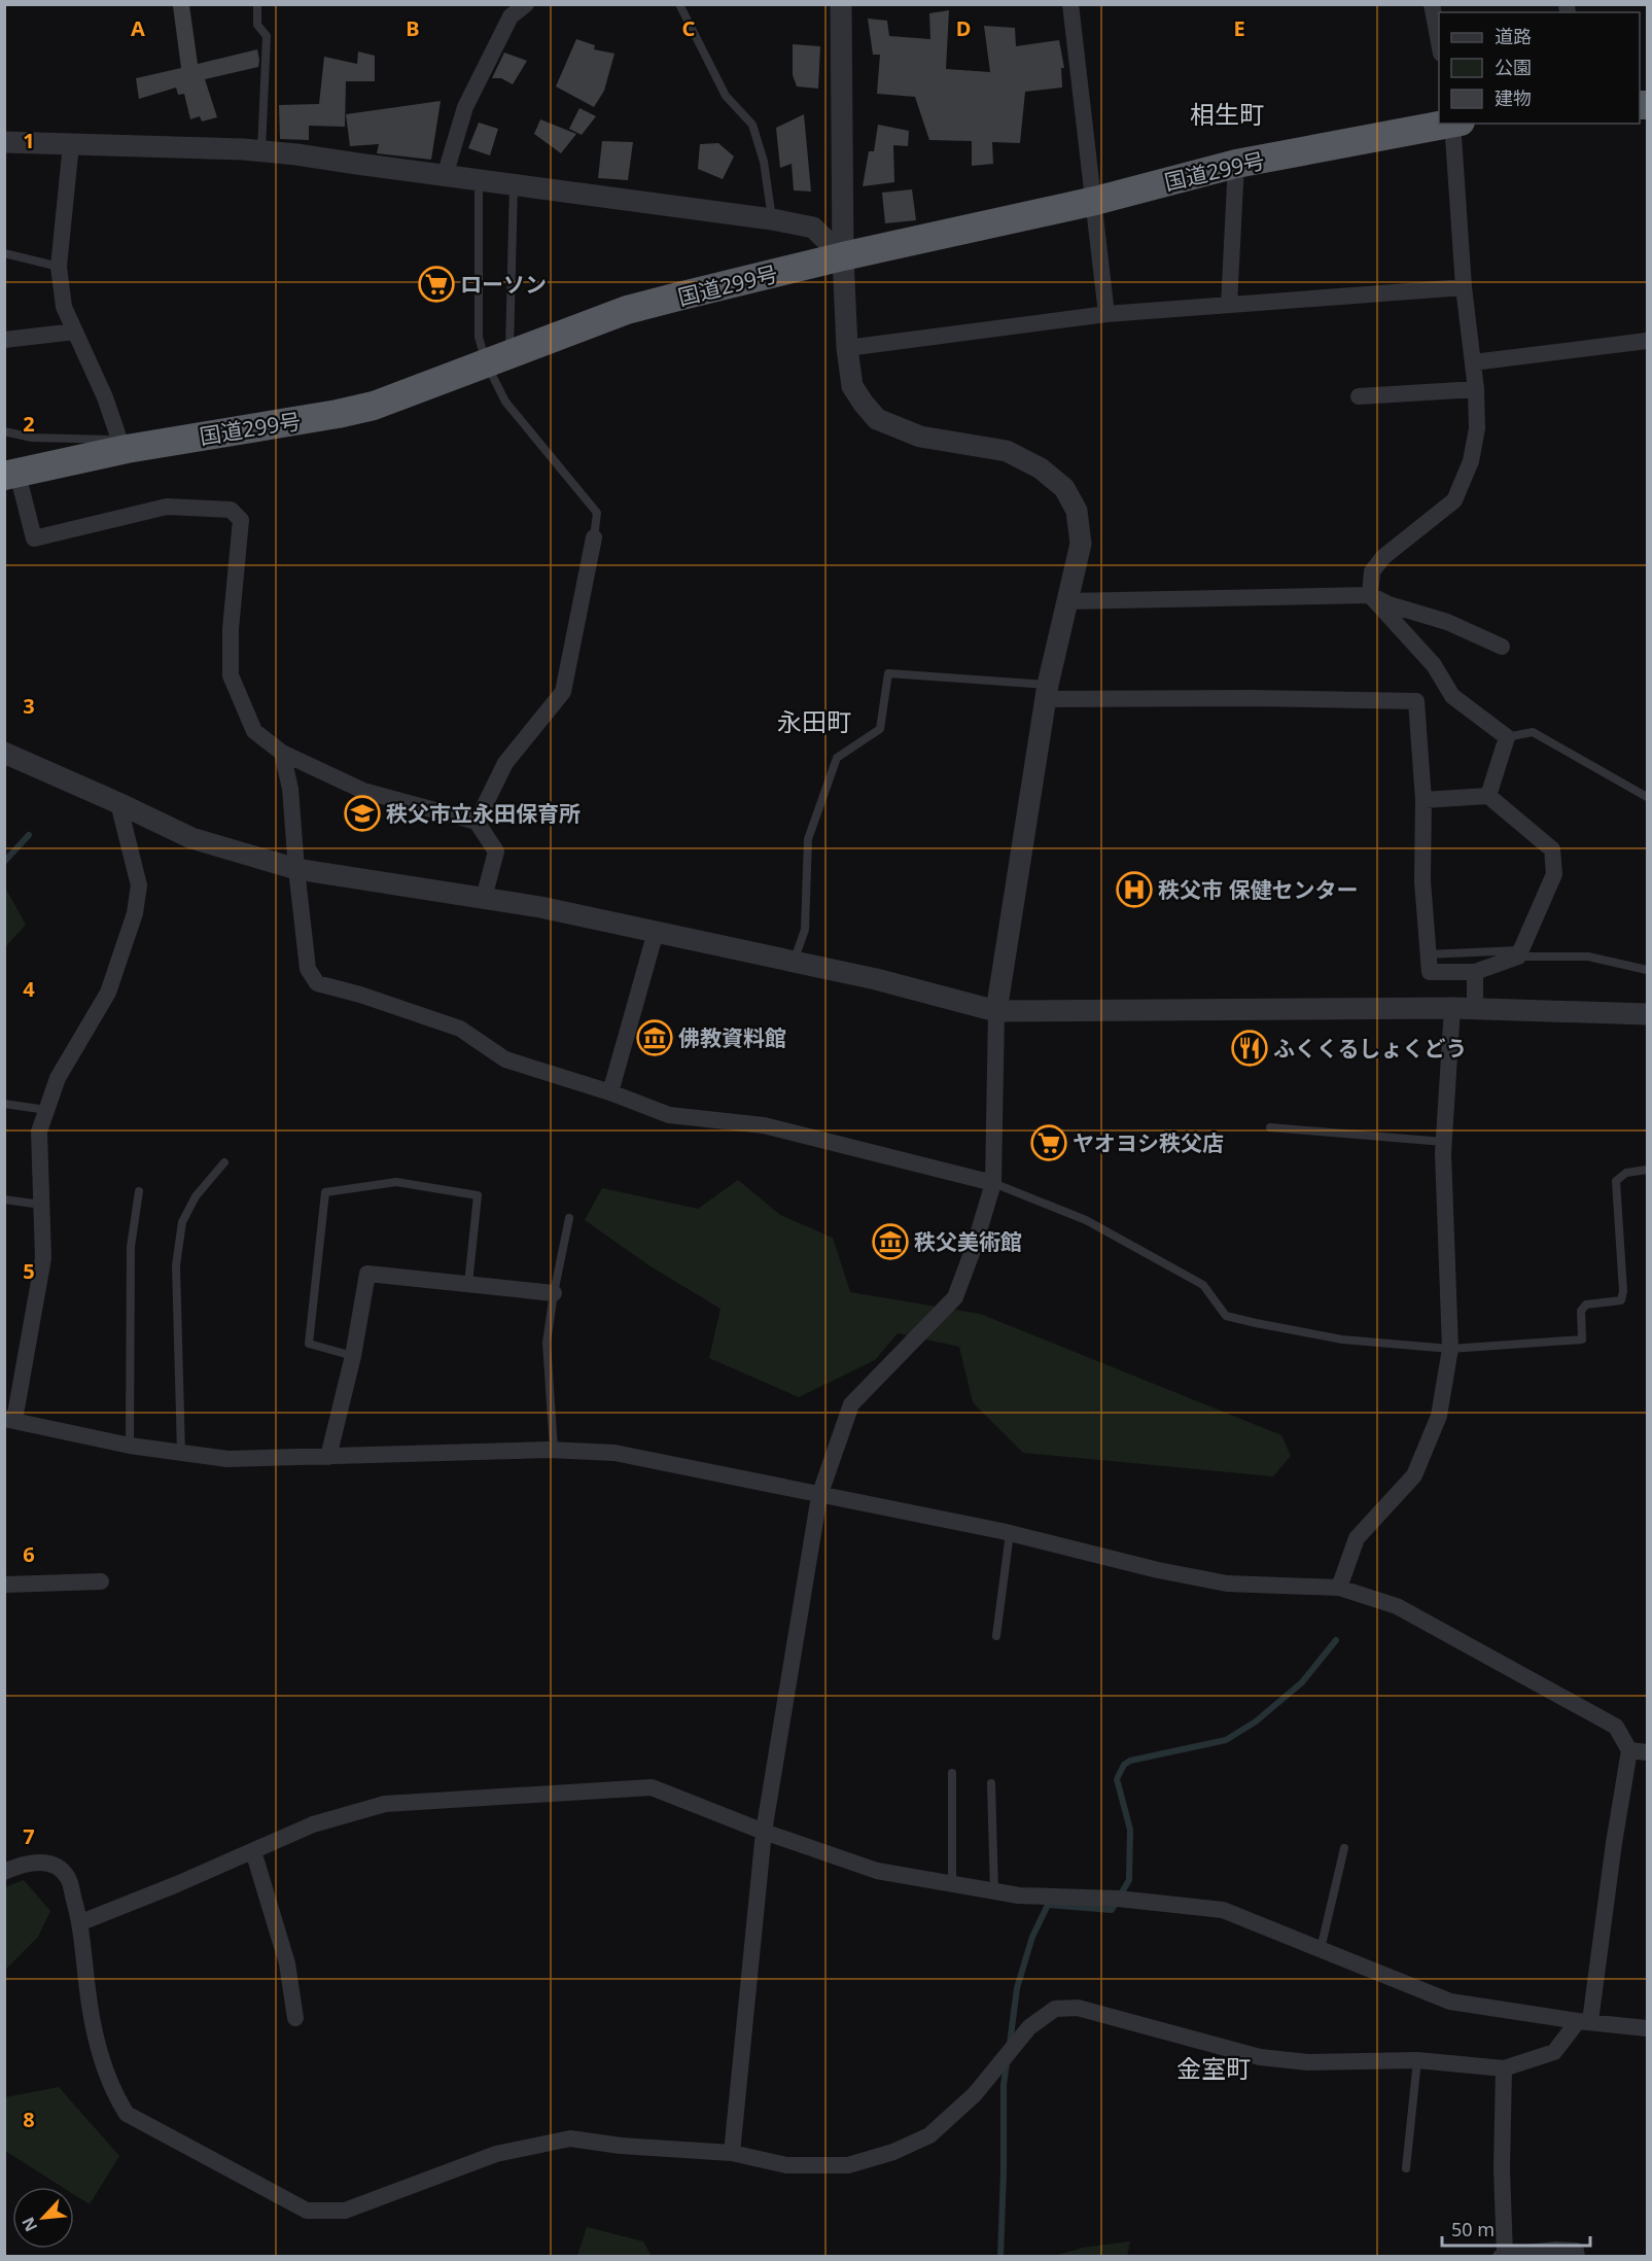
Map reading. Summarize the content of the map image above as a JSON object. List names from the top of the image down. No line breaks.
{"streets":{"highway":["国道299号"]},"districts":["相生町","永田町","金室町"],"places":{"supermarket":["ローソン","ヤオヨシ秩父店"],"school or university":["秩父市立永田保育所"],"hospital":["秩父市 保健センター"],"museum":["佛教資料館","秩父美術館"],"restaurant":["ふくくるしょくどう"]},"legend":["道路","公園","建物"],"scale_bar":"50 m","north":"bottom left","grid":{"columns":["A","B","C","D","E"],"rows":["1","2","3","4","5","6","7","8"]}}
